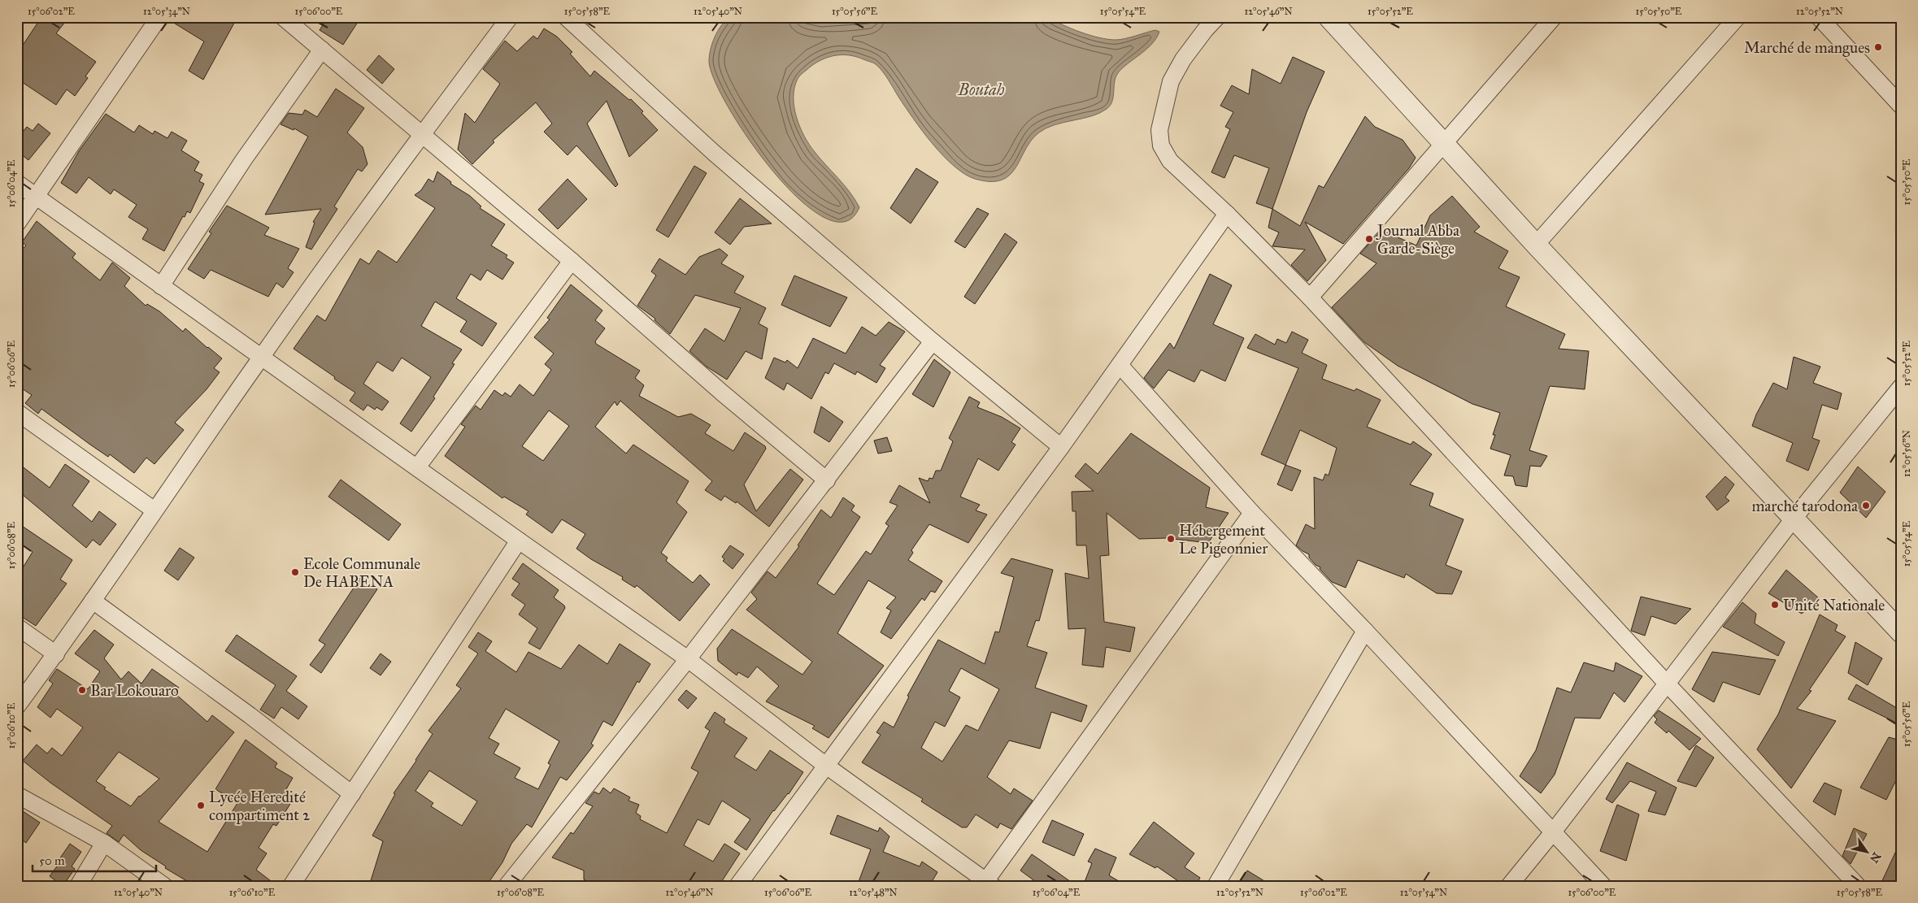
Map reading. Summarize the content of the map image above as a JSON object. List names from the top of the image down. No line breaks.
{"water":["Boutah"],"places":["Marché de mangues","Journal Abba Garde-Siège","marché tarodona","Hébergement Le Pigeonnier","Ecole Communale De HABENA","Unité Nationale","Bar Lokouaro","Lycée Heredité compartiment 2"],"scale_bar":"50 m","north":"bottom right","coordinates":["15°06'02\"E","12°05'34\"N","15°06'00\"E","15°05'58\"E","12°05'40\"N","15°05'56\"E","15°05'54\"E","12°05'46\"N","15°05'52\"E","15°05'50\"E","12°05'52\"N","15°06'04\"E","15°06'06\"E","12°05'56\"N","15°06'08\"E","15°06'10\"E","12°05'48\"N","12°05'54\"N"]}
